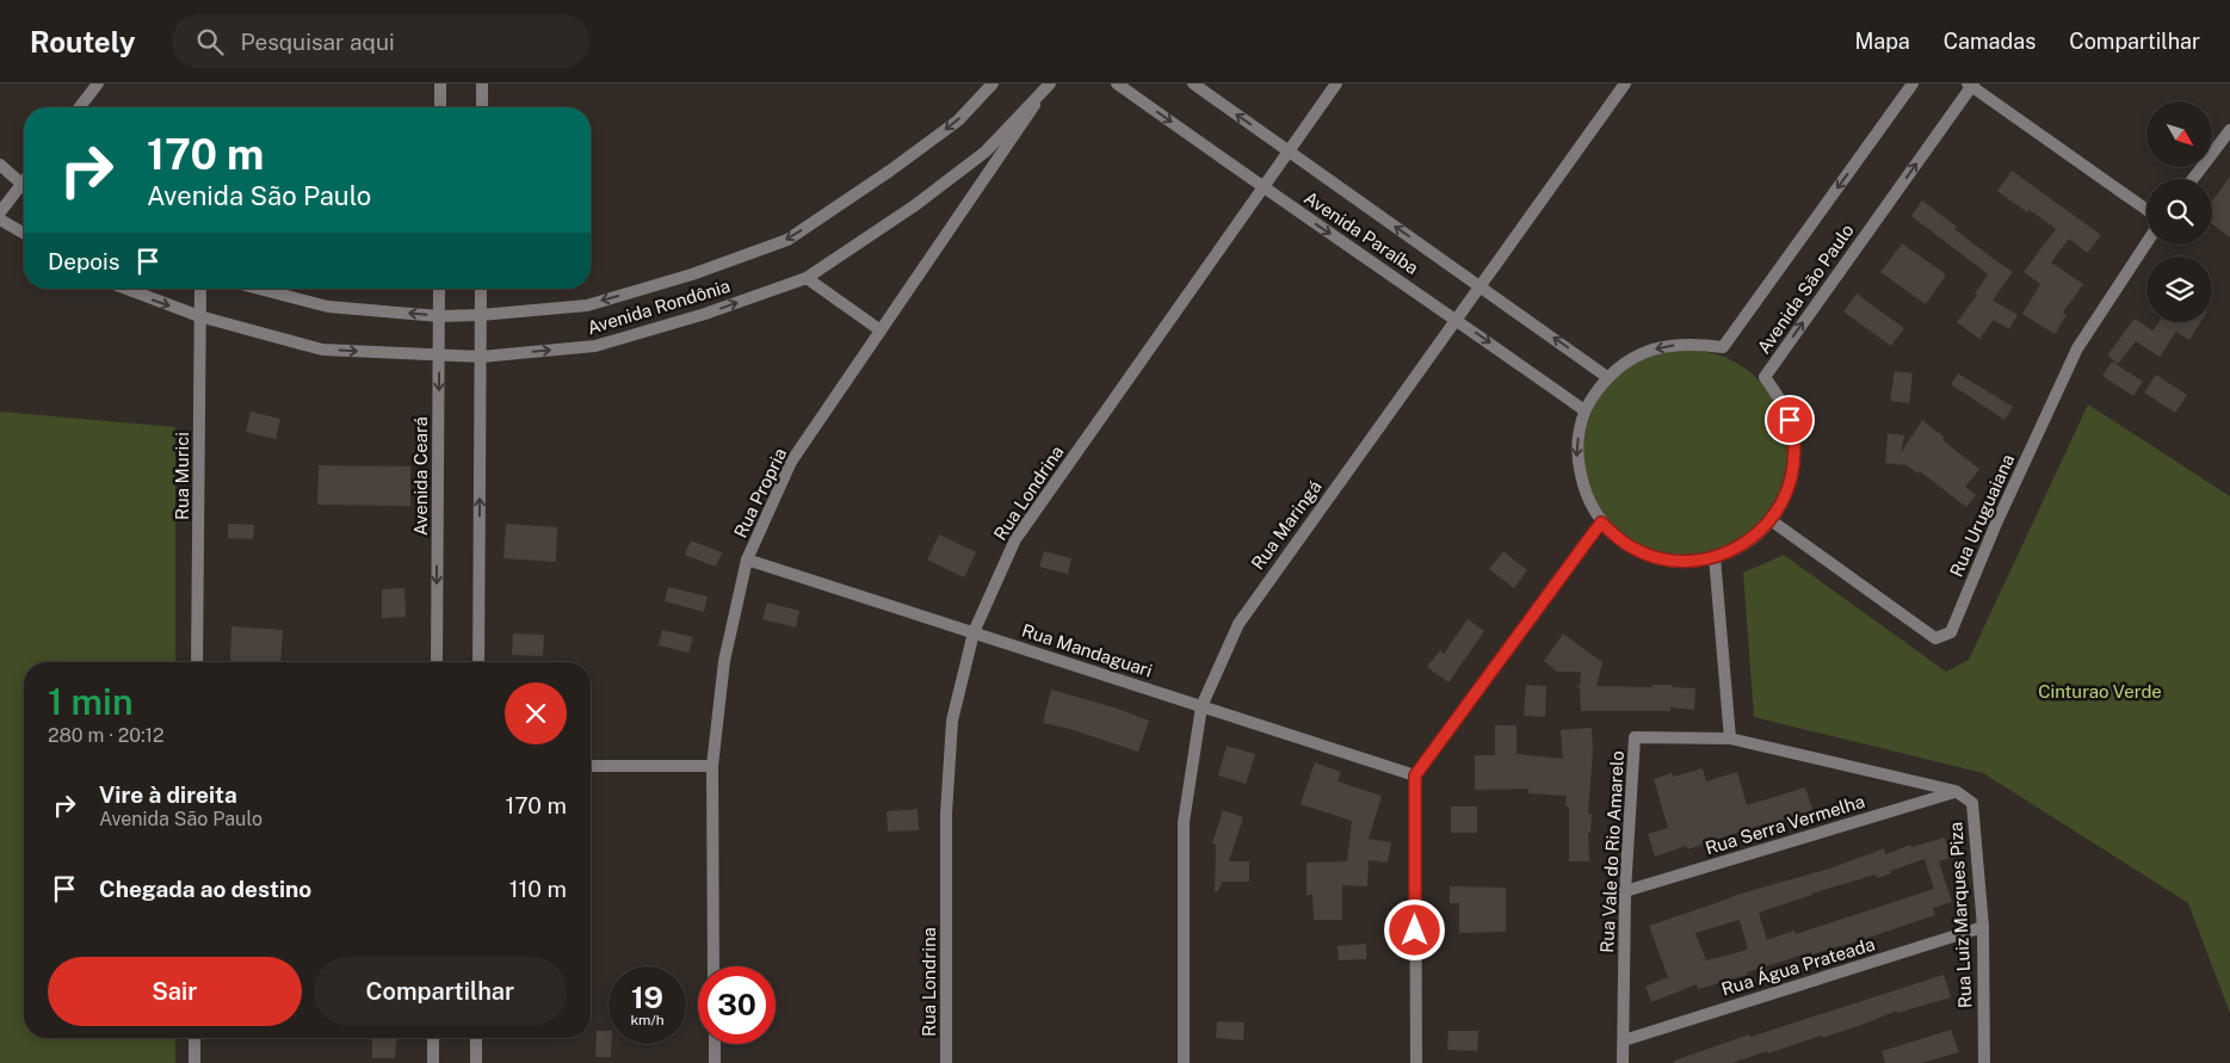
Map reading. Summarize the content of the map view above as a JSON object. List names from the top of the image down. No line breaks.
{"streets":{"street":["Avenida Paraíba","Avenida São Paulo","Avenida Rondônia","Rua Murici","Avenida Ceará","Rua Propria","Rua Londrina","Rua Uruguaiana","Rua Maringá","Rua Mandaguari","Rua Serra Vermelha","Rua Vale do Rio Amarelo","Rua Luiz Marques Piza","Rua Água Prateada"]},"crossings":[["Avenida Paraíba","Avenida São Paulo"],["Avenida Paraíba","Rua Londrina"],["Avenida Paraíba","Rua Maringá"],["Avenida São Paulo","Rua Uruguaiana"],["Avenida Rondônia","Rua Murici"],["Avenida Rondônia","Avenida Ceará"],["Avenida Rondônia","Rua Propria"],["Rua Propria","Rua Mandaguari"],["Rua Londrina","Rua Mandaguari"],["Rua Maringá","Rua Mandaguari"],["Rua Serra Vermelha","Rua Vale do Rio Amarelo"],["Rua Serra Vermelha","Rua Luiz Marques Piza"],["Rua Vale do Rio Amarelo","Rua Água Prateada"],["Rua Luiz Marques Piza","Rua Água Prateada"]],"parks":["Cinturao Verde"],"north":"bottom right","page":{"header":"Routely","search":"Pesquisar aqui","nav":["Mapa","Camadas","Compartilhar"],"turn":["170 m","Avenida São Paulo"],"then":"Depois","heading":["1 min","280 m · 20:12"],"list":[{"name":"Vire à direita","note":"Avenida São Paulo","value":"170 m"},{"name":"Chegada ao destino","value":"110 m"}],"buttons":["Sair","Compartilhar"],"speed":"19 km/h","limit":"30"}}
